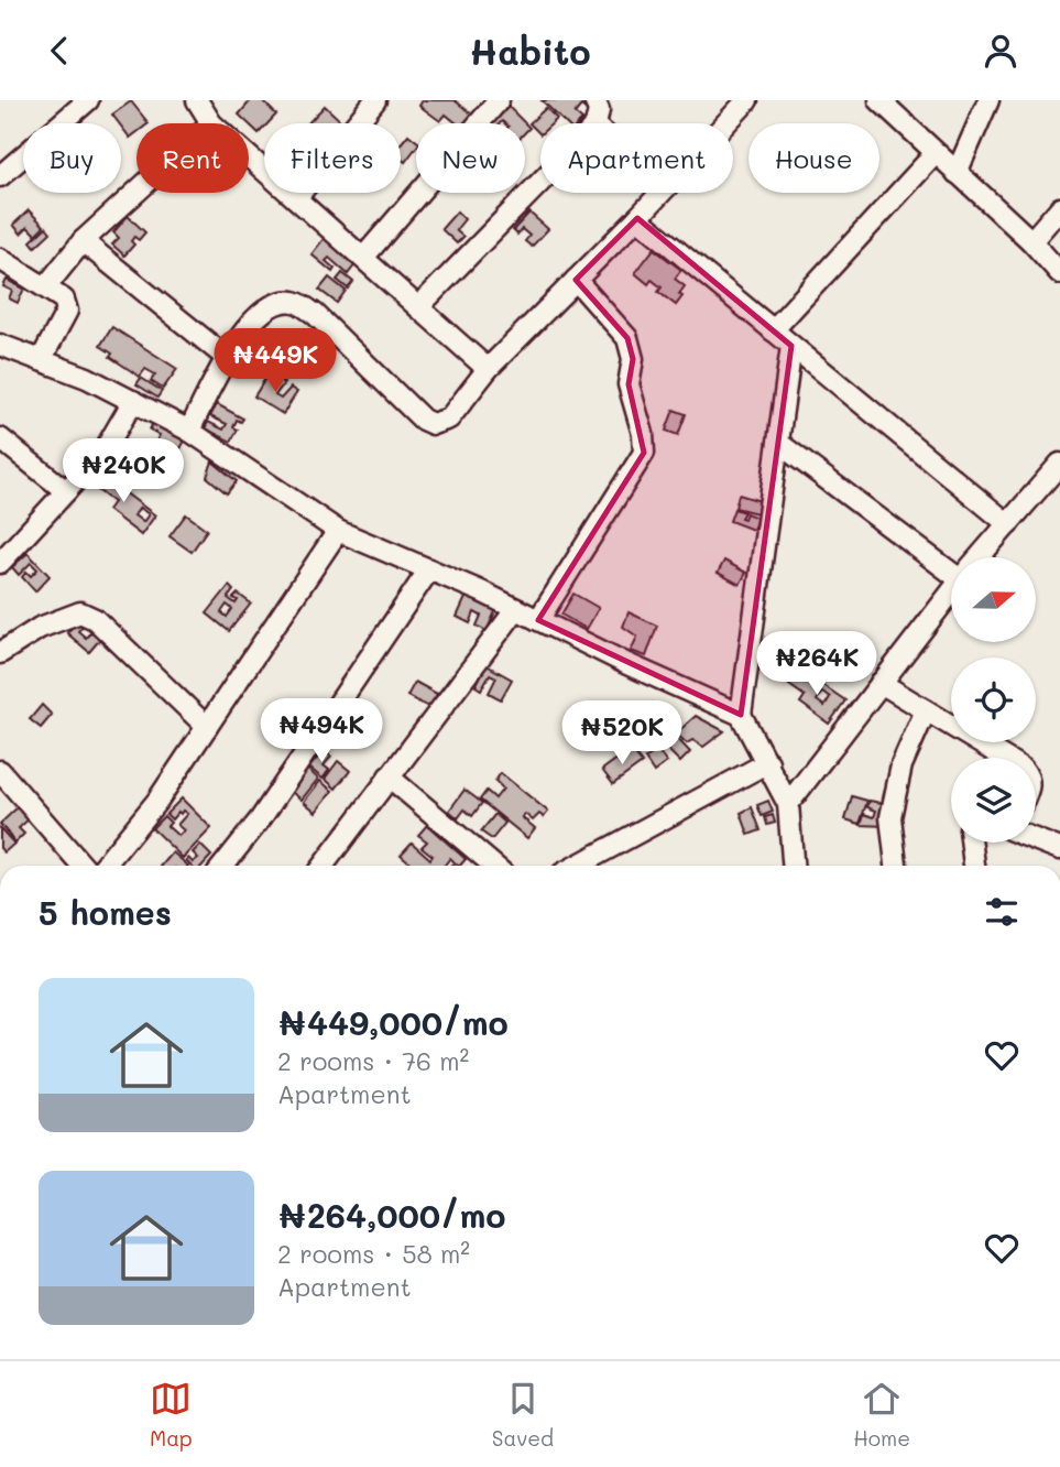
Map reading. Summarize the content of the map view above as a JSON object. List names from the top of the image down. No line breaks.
{"north":"right","page":{"header":"Habito","chip":["Buy","Rent","Filters","New","Apartment","House"],"price":["₦449K","₦240K","₦264K","₦494K","₦520K"],"heading":"5 homes","list":[{"name":"₦449,000/mo","note":"2 rooms · 76 m² · Apartment"},{"name":"₦264,000/mo","note":"2 rooms · 58 m² · Apartment"}],"tabs":["Map","Saved","Home"]}}
